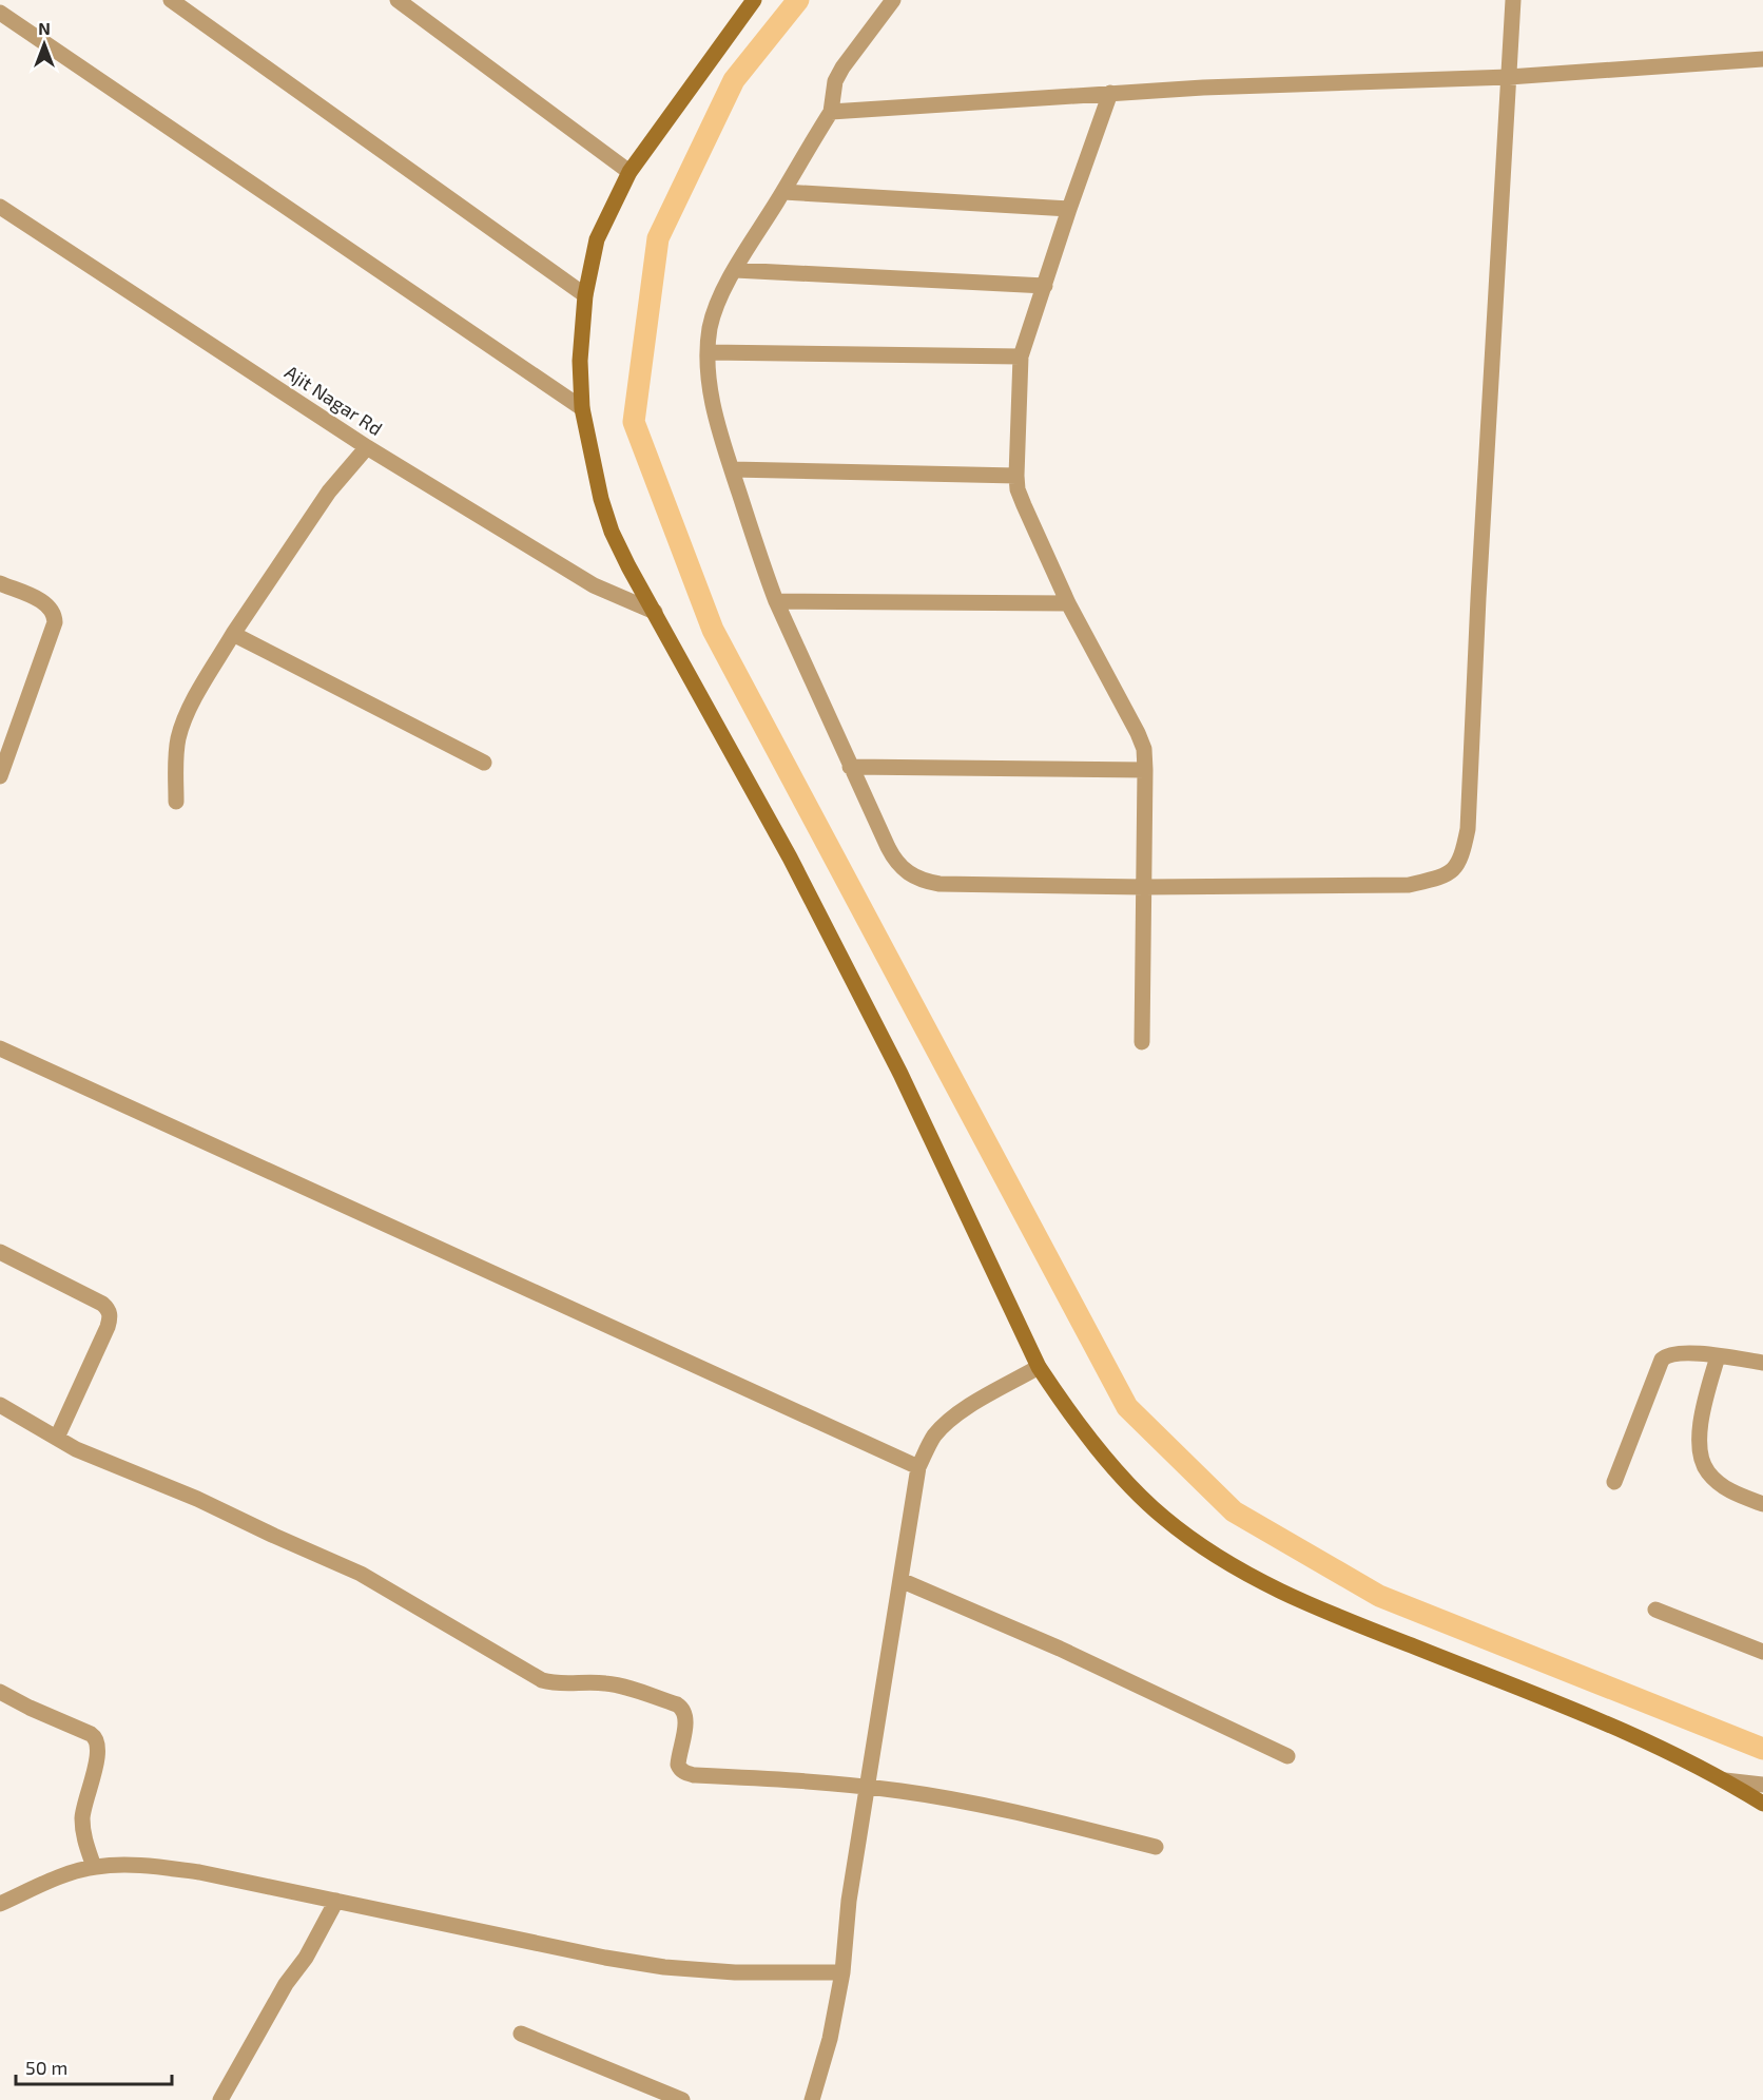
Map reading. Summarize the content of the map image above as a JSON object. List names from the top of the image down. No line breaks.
{"streets":{"street":["Ajit Nagar Rd"]},"scale_bar":"50 m","north":"top"}
